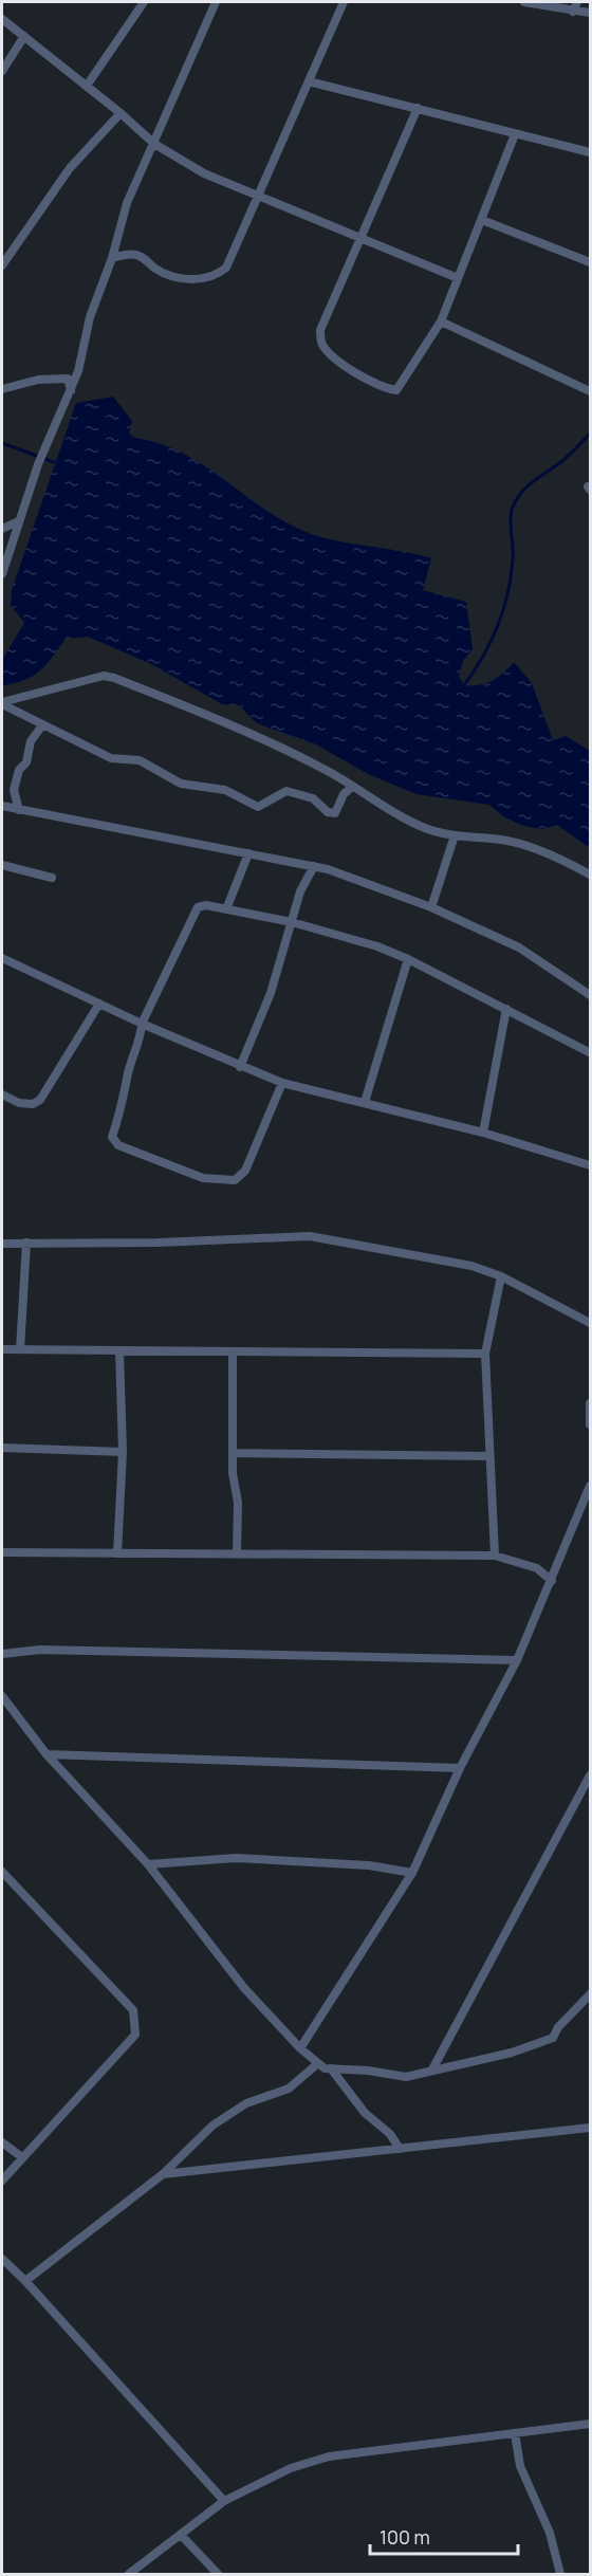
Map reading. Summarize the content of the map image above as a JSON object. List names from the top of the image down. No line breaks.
{"scale_bar":"100 m"}
